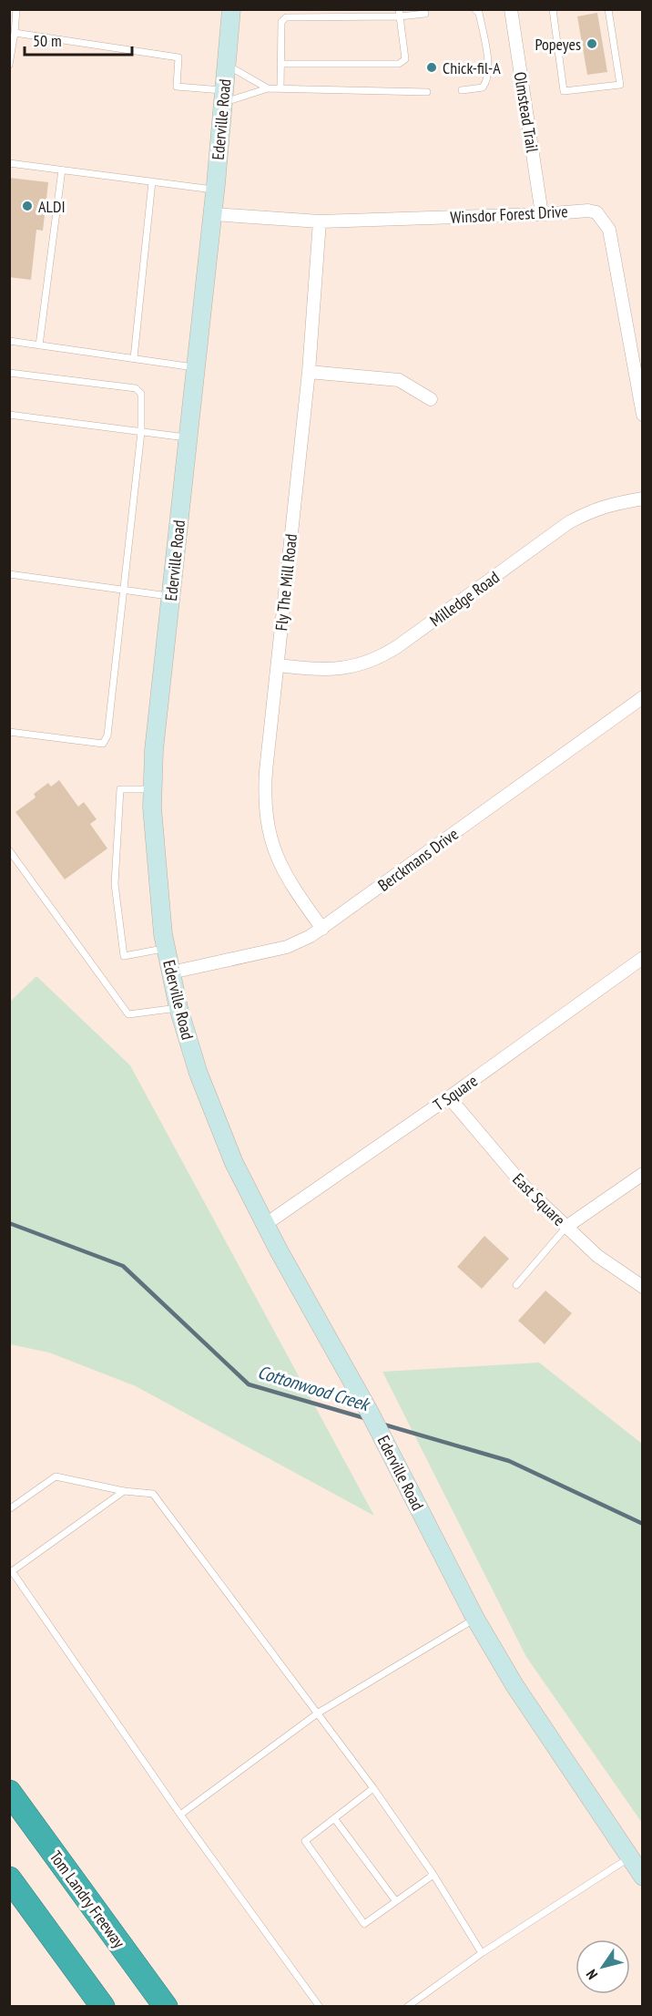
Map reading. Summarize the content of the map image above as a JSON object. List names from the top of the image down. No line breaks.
{"streets":{"highway":["Tom Landry Freeway"],"street":["Olmstead Trail","Ederville Road","Winsdor Forest Drive","Fly The Mill Road","Milledge Road","Berckmans Drive","T Square","East Square"]},"crossings":[["Olmstead Trail","Winsdor Forest Drive"],["Ederville Road","Winsdor Forest Drive"],["Ederville Road","Berckmans Drive"],["Ederville Road","T Square"],["Winsdor Forest Drive","Fly The Mill Road"],["Fly The Mill Road","Milledge Road"],["Fly The Mill Road","Berckmans Drive"],["T Square","East Square"]],"water":["Cottonwood Creek"],"places":["Popeyes","Chick-fil-A","ALDI"],"scale_bar":"50 m","north":"bottom left"}
